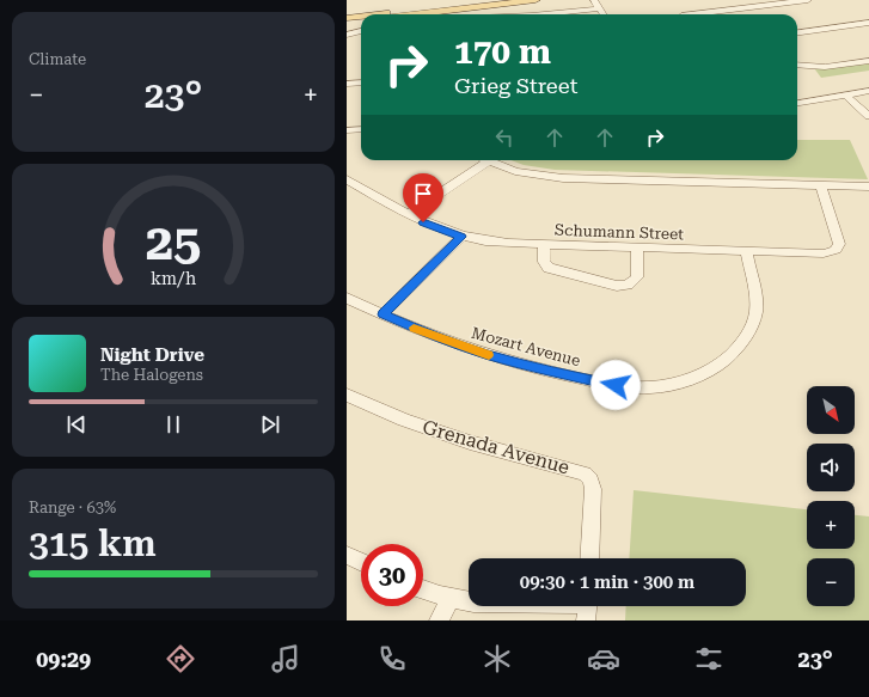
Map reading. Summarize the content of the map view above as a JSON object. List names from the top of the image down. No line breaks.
{"streets":{"street":["Schumann Street","Mozart Avenue","Grenada Avenue"]},"crossings":[["Schumann Street","Mozart Avenue"]],"north":"bottom right","page":{"tile":["Climate",["Range · 63%","315 km"]],"turn":["170 m","Grieg Street"],"heat":["−","23°","+"],"song":["Night Drive","The Halogens"],"map_buttons":["+","−"],"limit":"30","trip":"09:30 · 1 min · 300 m","tabs":["09:29","23°"],"gauge":["25","km/h"]}}
